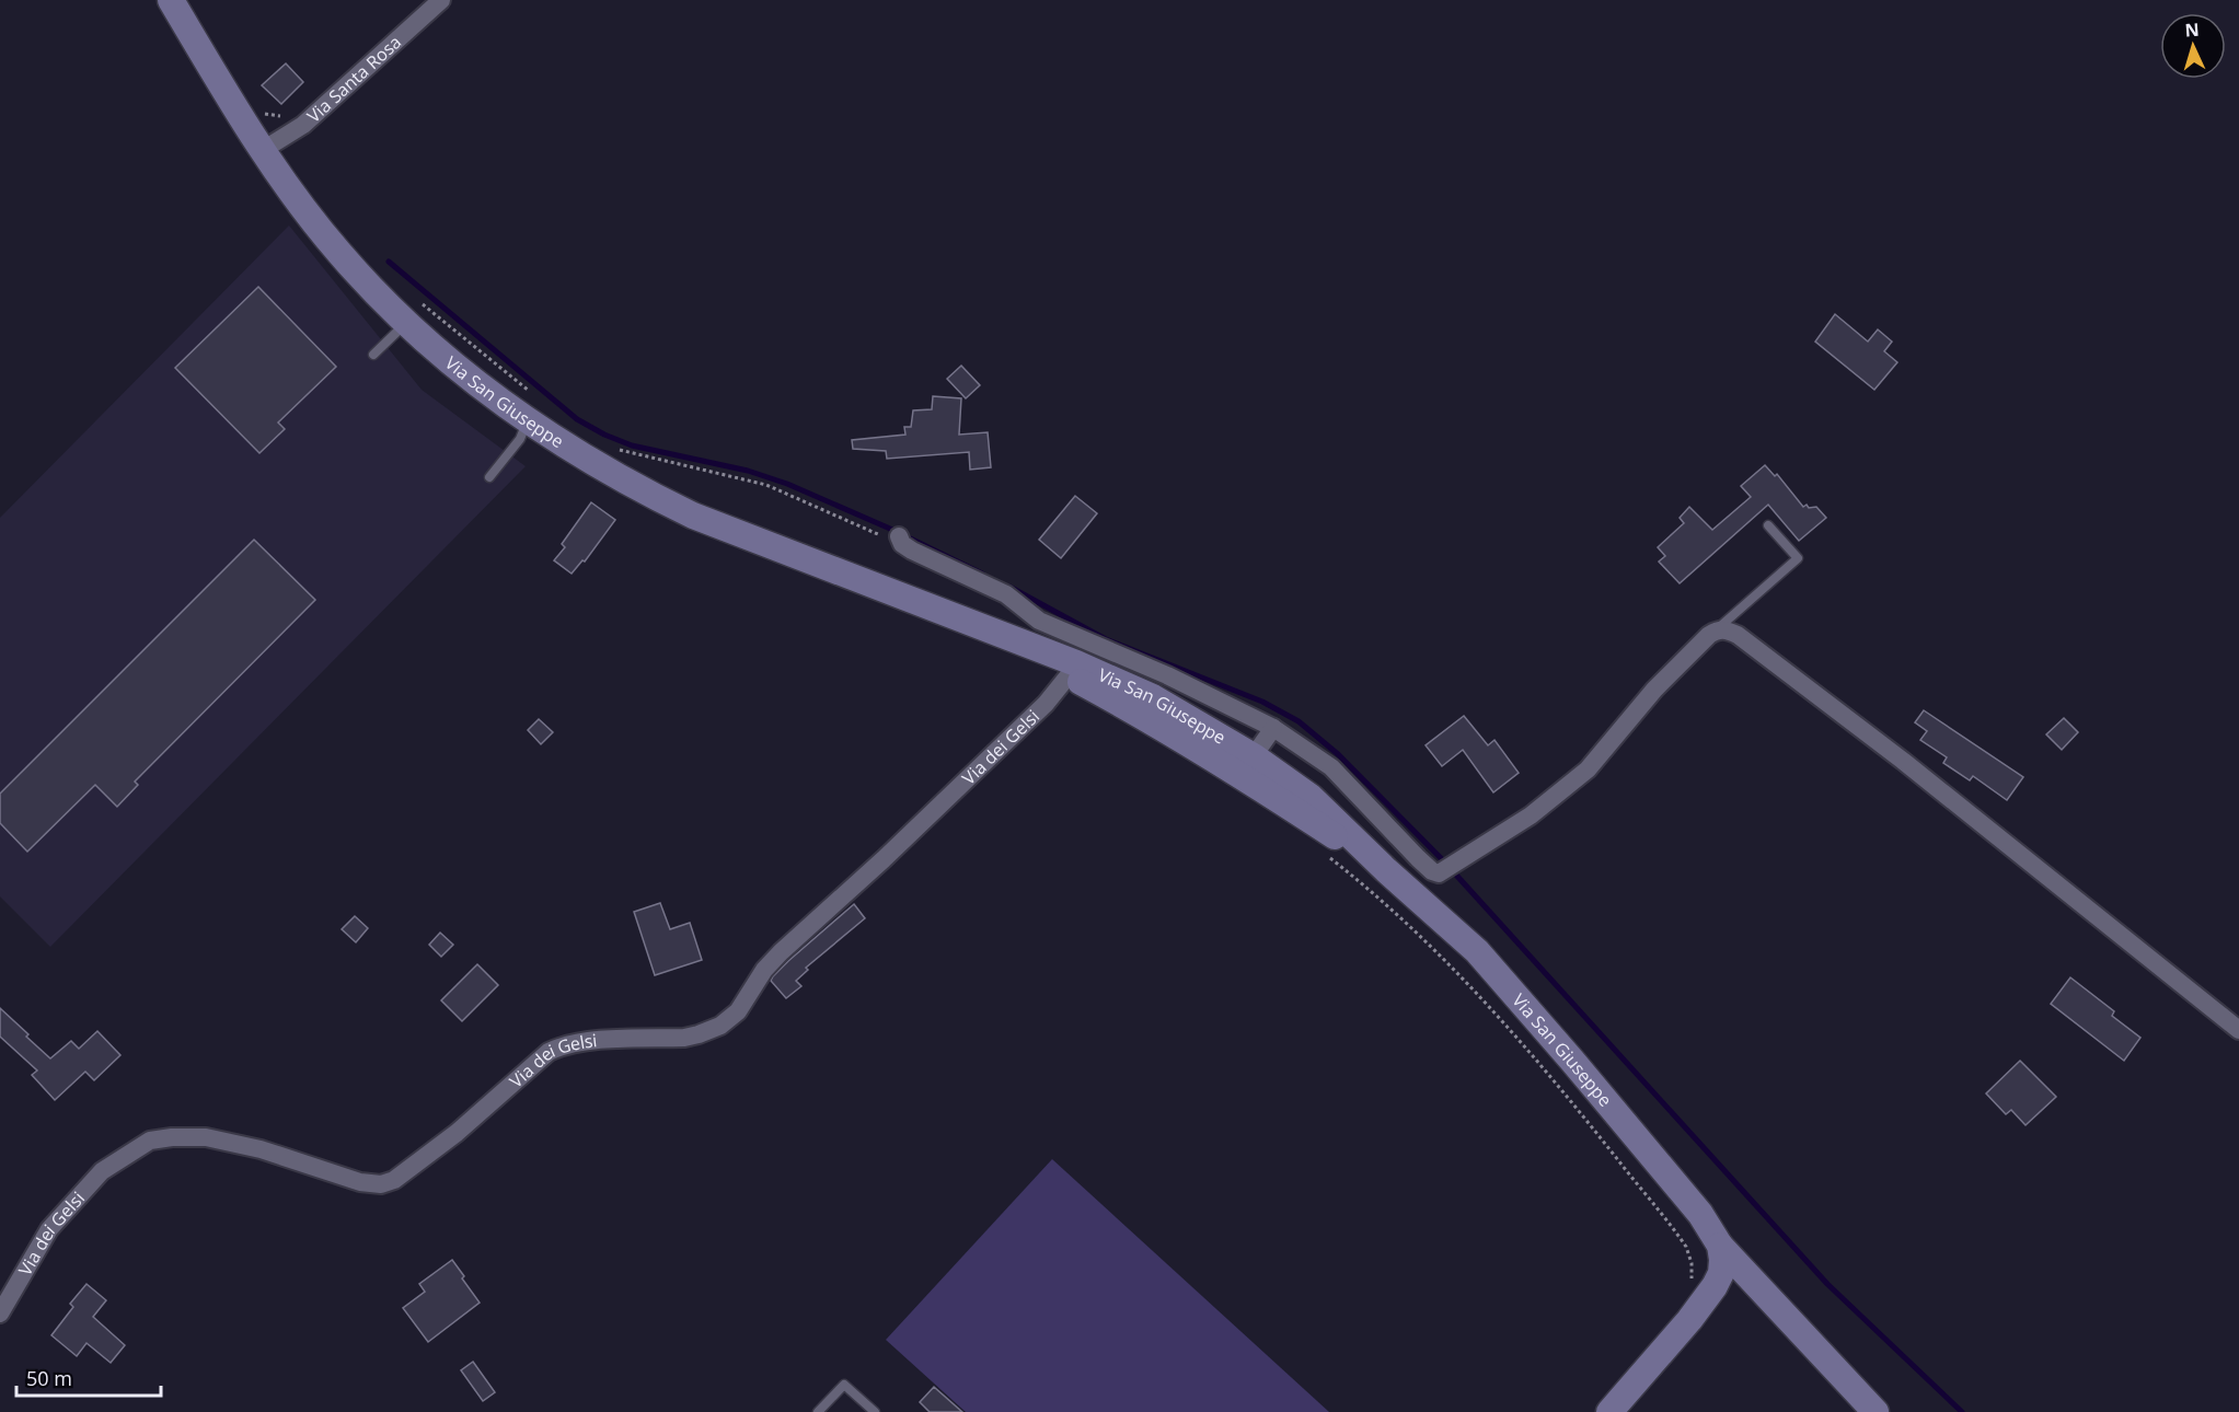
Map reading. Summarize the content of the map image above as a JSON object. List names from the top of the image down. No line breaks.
{"streets":{"street":["Via Santa Rosa","Via San Giuseppe","Via dei Gelsi"]},"crossings":[["Via Santa Rosa","Via San Giuseppe"],["Via San Giuseppe","Via dei Gelsi"]],"scale_bar":"50 m","north":"top"}
